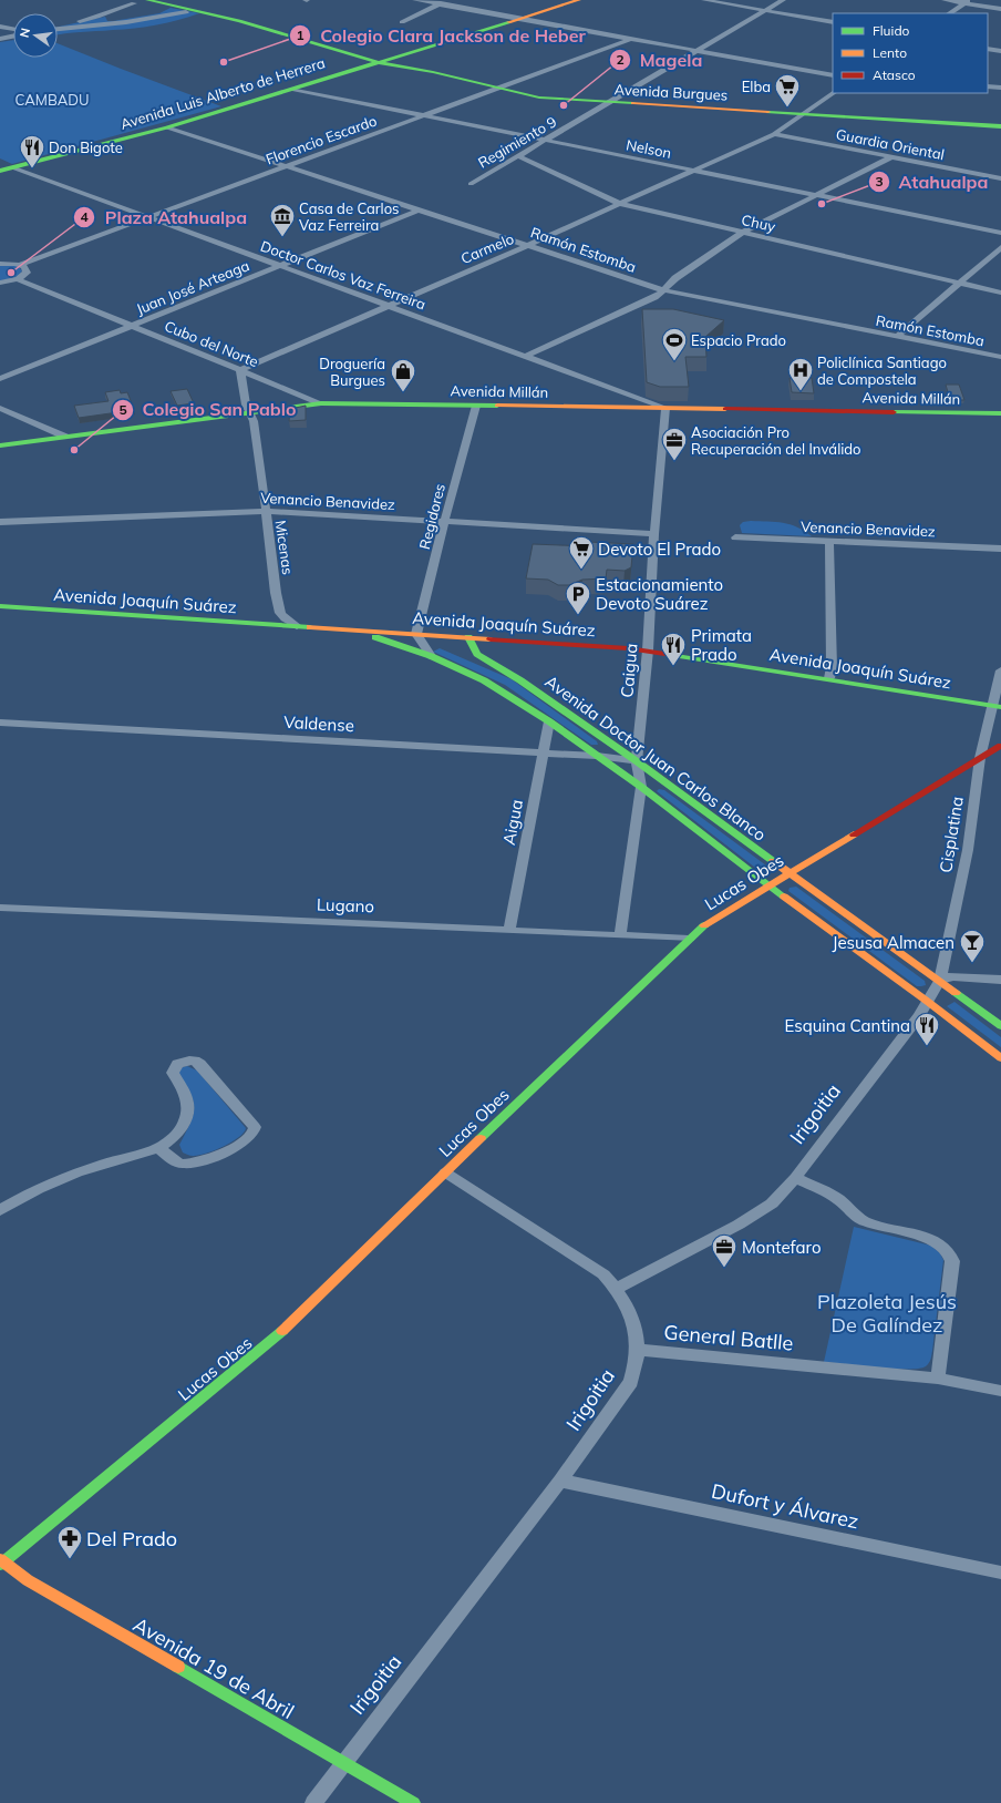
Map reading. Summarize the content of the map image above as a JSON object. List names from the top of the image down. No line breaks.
{"streets":{"street":["Avenida Burgues","Avenida Luis Alberto de Herrera","Florencio Escardo","Regimiento 9","Guardia Oriental","Nelson","Chuy","Carmelo","Ramón Estomba","Doctor Carlos Vaz Ferreira","Juan José Arteaga","Cubo del Norte","Avenida Millán","Venancio Benavidez","Regidores","Micenas","Avenida Joaquín Suárez","Caigua","Valdense","Avenida Doctor Juan Carlos Blanco","Aigua","Cisplatina","Lucas Obes","Lugano","Irigoitia","General Batlle","Dufort y Álvarez","Avenida 19 de Abril"]},"crossings":[["Avenida Burgues","Avenida Luis Alberto de Herrera"],["Avenida Burgues","Florencio Escardo"],["Avenida Burgues","Regimiento 9"],["Avenida Burgues","Carmelo"],["Avenida Luis Alberto de Herrera","Nelson"],["Avenida Luis Alberto de Herrera","Ramón Estomba"],["Avenida Luis Alberto de Herrera","Doctor Carlos Vaz Ferreira"],["Florencio Escardo","Nelson"],["Florencio Escardo","Ramón Estomba"],["Florencio Escardo","Doctor Carlos Vaz Ferreira"],["Regimiento 9","Nelson"],["Regimiento 9","Chuy"],["Guardia Oriental","Carmelo"],["Nelson","Carmelo"],["Chuy","Carmelo"],["Carmelo","Ramón Estomba"],["Carmelo","Doctor Carlos Vaz Ferreira"],["Carmelo","Cubo del Norte"],["Ramón Estomba","Juan José Arteaga"],["Doctor Carlos Vaz Ferreira","Juan José Arteaga"],["Doctor Carlos Vaz Ferreira","Avenida Millán"],["Doctor Carlos Vaz Ferreira","Caigua"],["Juan José Arteaga","Cubo del Norte"],["Cubo del Norte","Avenida Millán"],["Avenida Millán","Regidores"],["Avenida Millán","Micenas"],["Avenida Millán","Caigua"],["Venancio Benavidez","Regidores"],["Venancio Benavidez","Micenas"],["Venancio Benavidez","Caigua"],["Regidores","Avenida Joaquín Suárez"],["Micenas","Avenida Joaquín Suárez"],["Avenida Joaquín Suárez","Caigua"],["Avenida Joaquín Suárez","Avenida Doctor Juan Carlos Blanco"],["Avenida Joaquín Suárez","Cisplatina"],["Caigua","Valdense"],["Caigua","Avenida Doctor Juan Carlos Blanco"],["Caigua","Lugano"],["Valdense","Avenida Doctor Juan Carlos Blanco"],["Valdense","Aigua"],["Avenida Doctor Juan Carlos Blanco","Aigua"],["Avenida Doctor Juan Carlos Blanco","Cisplatina"],["Avenida Doctor Juan Carlos Blanco","Lucas Obes"],["Avenida Doctor Juan Carlos Blanco","Irigoitia"],["Aigua","Lugano"],["Cisplatina","Lucas Obes"],["Cisplatina","Irigoitia"],["Lucas Obes","Lugano"],["Lucas Obes","Avenida 19 de Abril"],["Irigoitia","General Batlle"],["Irigoitia","Dufort y Álvarez"],["Irigoitia","Avenida 19 de Abril"]],"parks":["CAMBADU","Plazoleta Jesús De Galíndez"],"places":{"other":["Colegio Clara Jackson de Heber","Magela","Atahualpa","Plaza Atahualpa","Colegio San Pablo"],"supermarket":["Elba","Devoto El Prado"],"restaurant":["Don Bigote","Primata Prado","Esquina Cantina"],"museum":["Casa de Carlos Vaz Ferreira"],"sports":["Espacio Prado"],"hospital":["Policlínica Santiago de Compostela"],"shop":["Droguería Burgues"],"office":["Asociación Pro Recuperación del Inválido","Montefaro"],"parking":["Estacionamiento Devoto Suárez"],"bar":["Jesusa Almacen"],"pharmacy":["Del Prado"]},"legend":["Fluido","Lento","Atasco"],"north":"left"}
